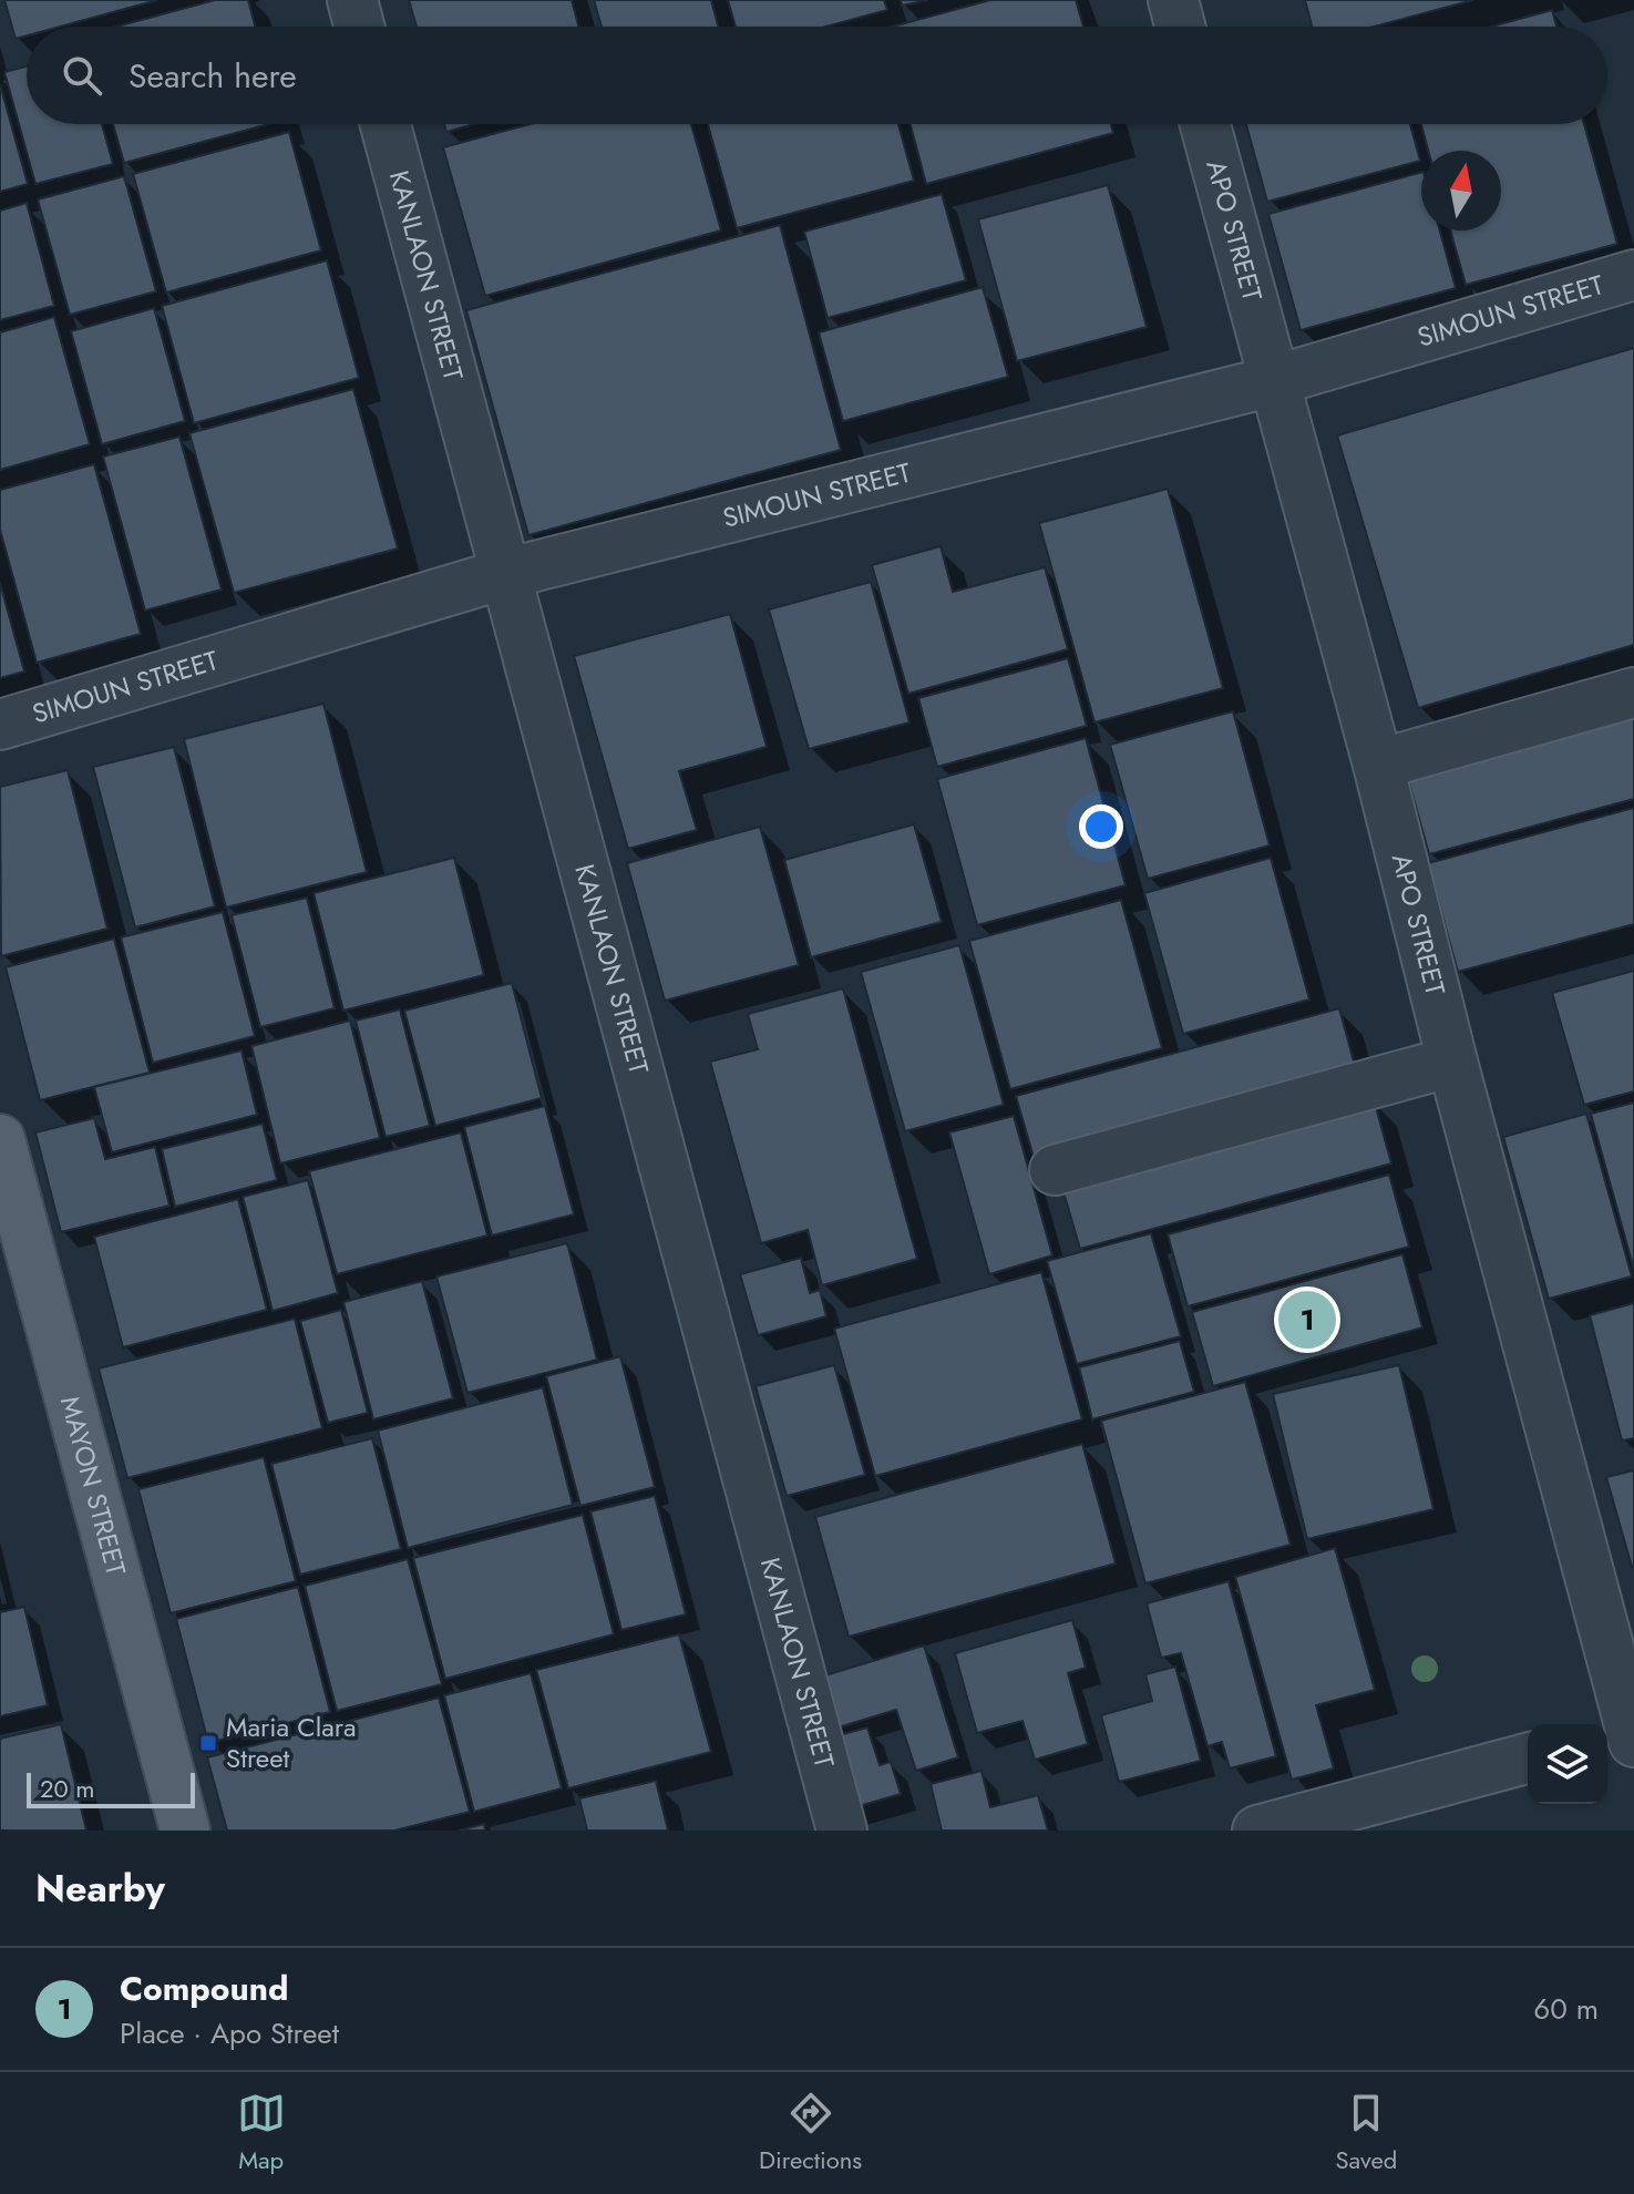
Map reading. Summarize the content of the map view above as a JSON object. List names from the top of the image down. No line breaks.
{"streets":{"main road":["MAYON STREET"],"street":["APO STREET","KANLAON STREET","SIMOUN STREET"]},"crossings":[["APO STREET","SIMOUN STREET"],["KANLAON STREET","SIMOUN STREET"]],"places":{"transit":["Maria Clara Street"]},"scale_bar":"20 m","north":"top","page":{"search":"Search here","pins":"1","scale":"20 m","heading":"Nearby","list":[{"mark":"1","name":"Compound","note":"Place · Apo Street","value":"60 m"}],"nav":["Map","Directions","Saved"]}}
